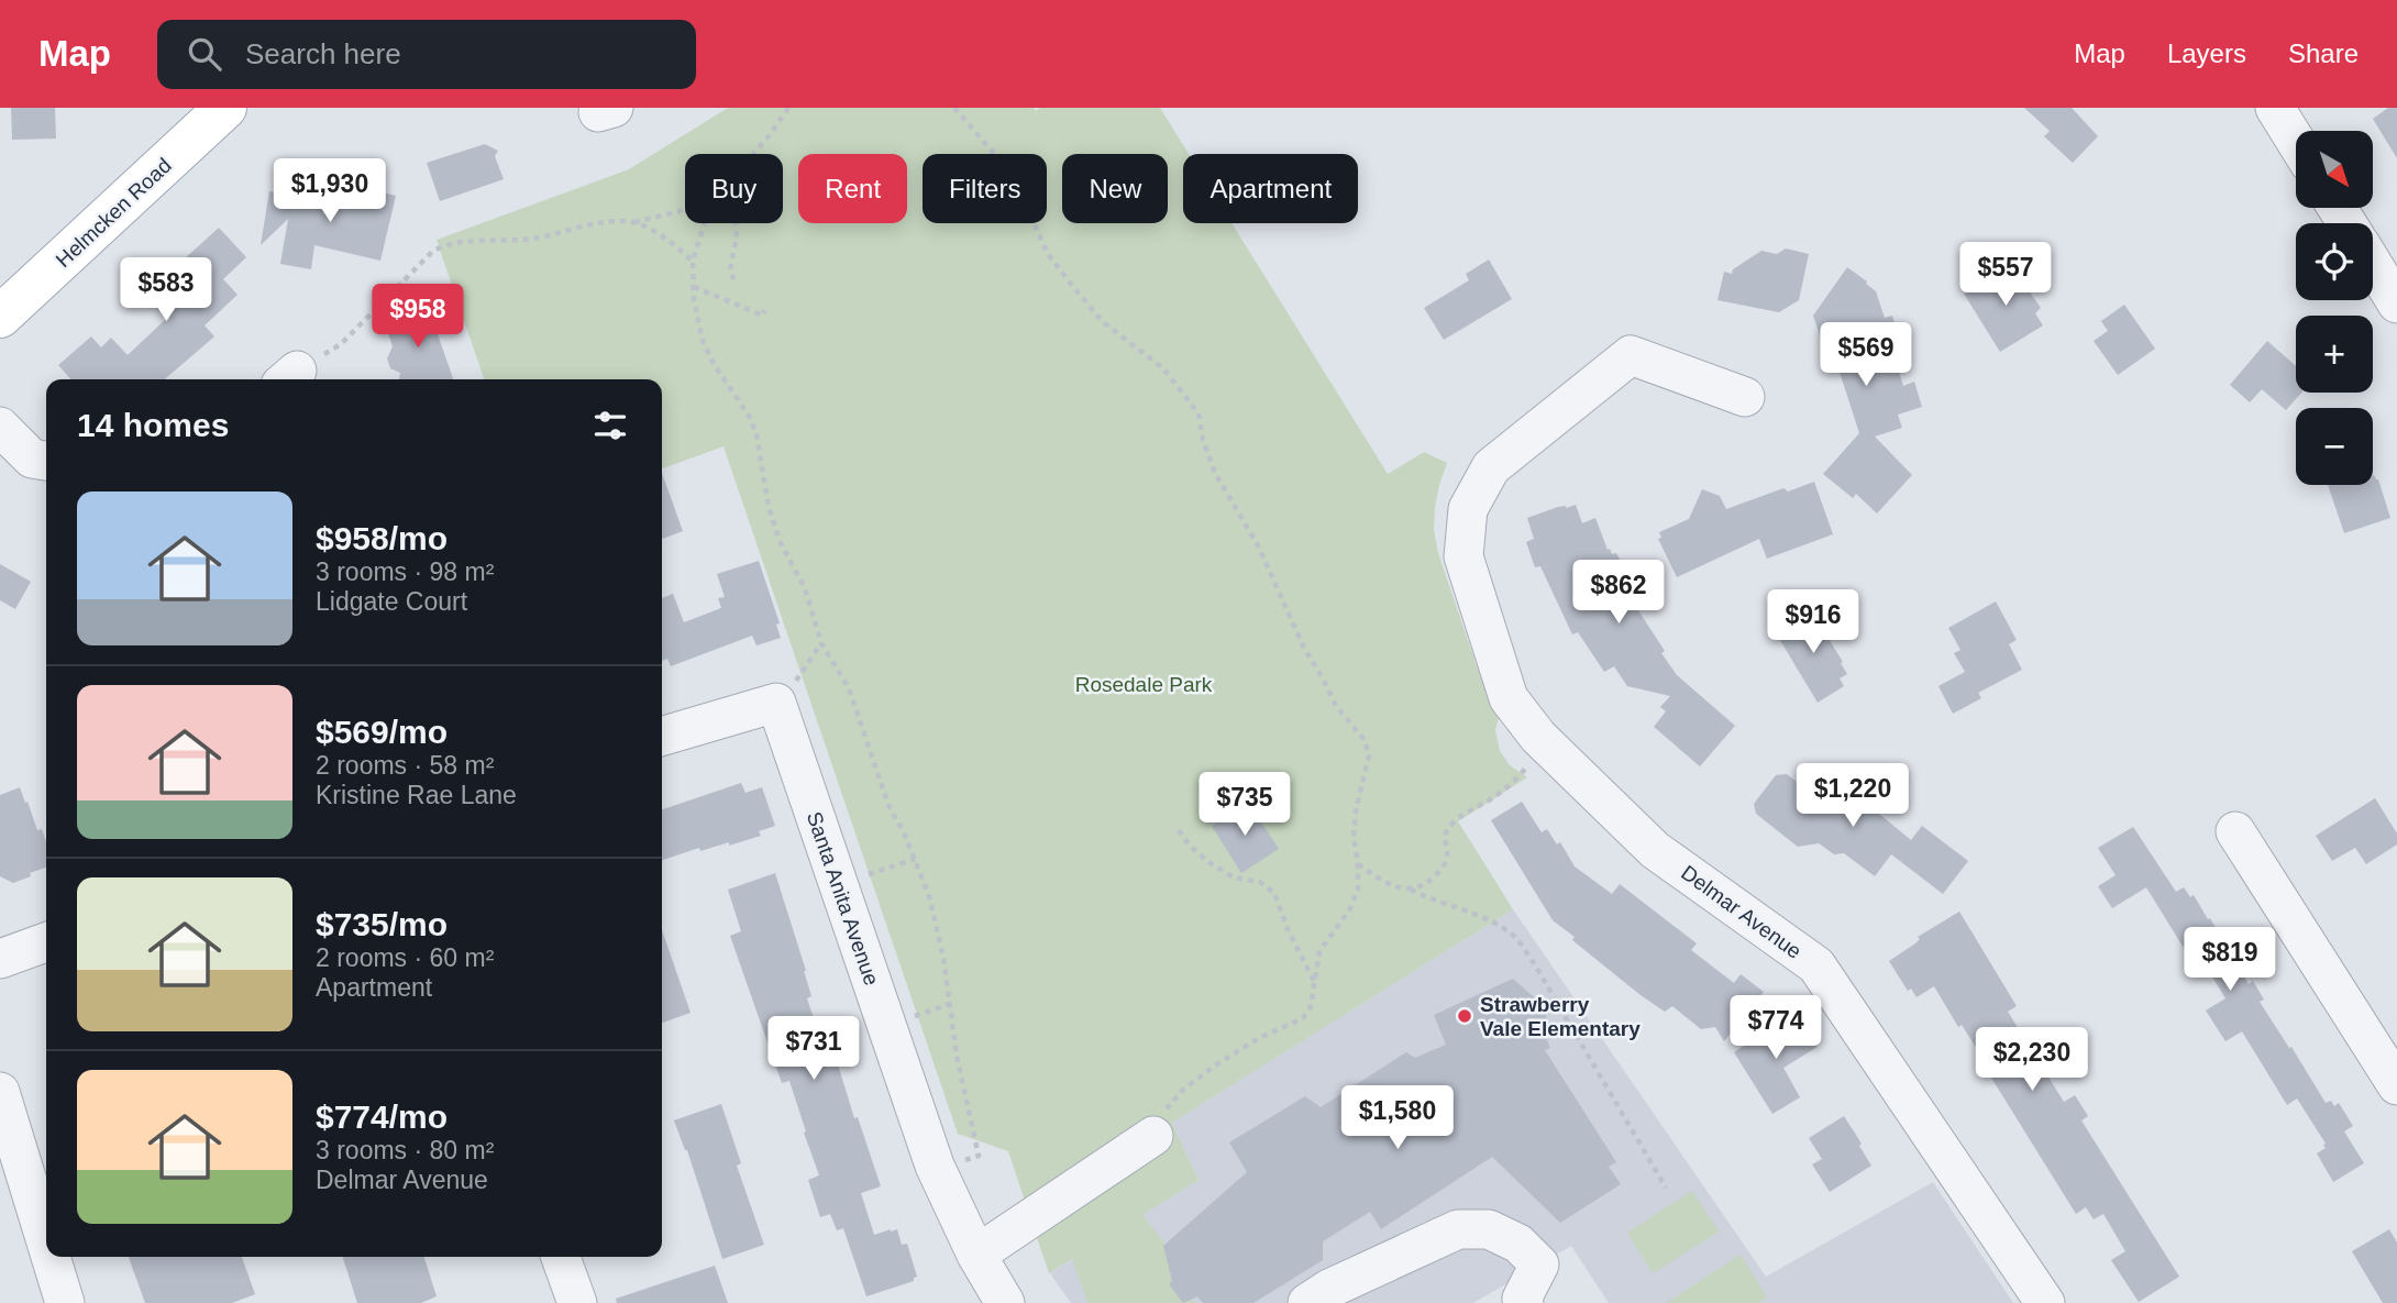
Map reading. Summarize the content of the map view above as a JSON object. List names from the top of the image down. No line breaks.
{"streets":{"main road":["Helmcken Road"],"street":["Santa Anita Avenue","Delmar Avenue"]},"parks":["Rosedale Park"],"places":["Strawberry Vale Elementary"],"north":"bottom right","page":{"header":"Map","search":"Search here","nav":["Map","Layers","Share"],"map_buttons":["+","−"],"chip":["Buy","Rent","Filters","New","Apartment"],"price":["$1,930","$557","$583","$958","$569","$862","$916","$1,220","$735","$819","$774","$731","$2,230","$1,580"],"heading":"14 homes","list":[{"name":"$958/mo","note":"3 rooms · 98 m² · Lidgate Court"},{"name":"$569/mo","note":"2 rooms · 58 m² · Kristine Rae Lane"},{"name":"$735/mo","note":"2 rooms · 60 m² · Apartment"},{"name":"$774/mo","note":"3 rooms · 80 m² · Delmar Avenue"}]}}
